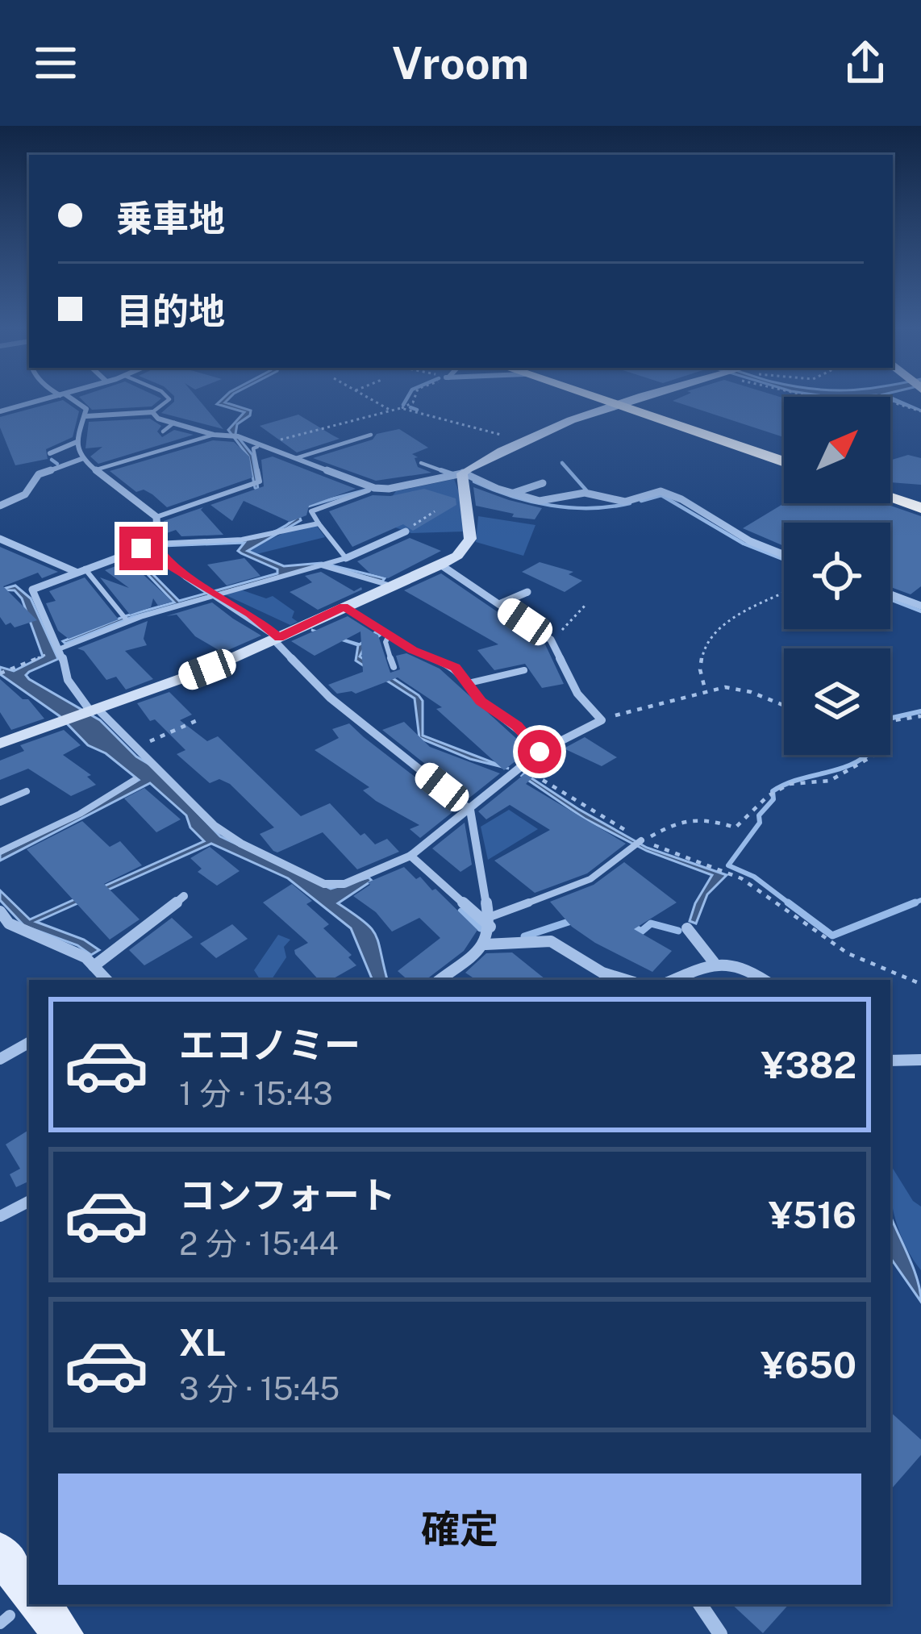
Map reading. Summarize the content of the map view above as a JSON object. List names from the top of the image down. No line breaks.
{"north":"top right","page":{"header":"Vroom","banner":["乗車地","目的地"],"list":[{"name":"エコノミー","note":"1 分 · 15:43","value":"¥382"},{"name":"コンフォート","note":"2 分 · 15:44","value":"¥516"},{"name":"XL","note":"3 分 · 15:45","value":"¥650"}],"buttons":"確定"}}
